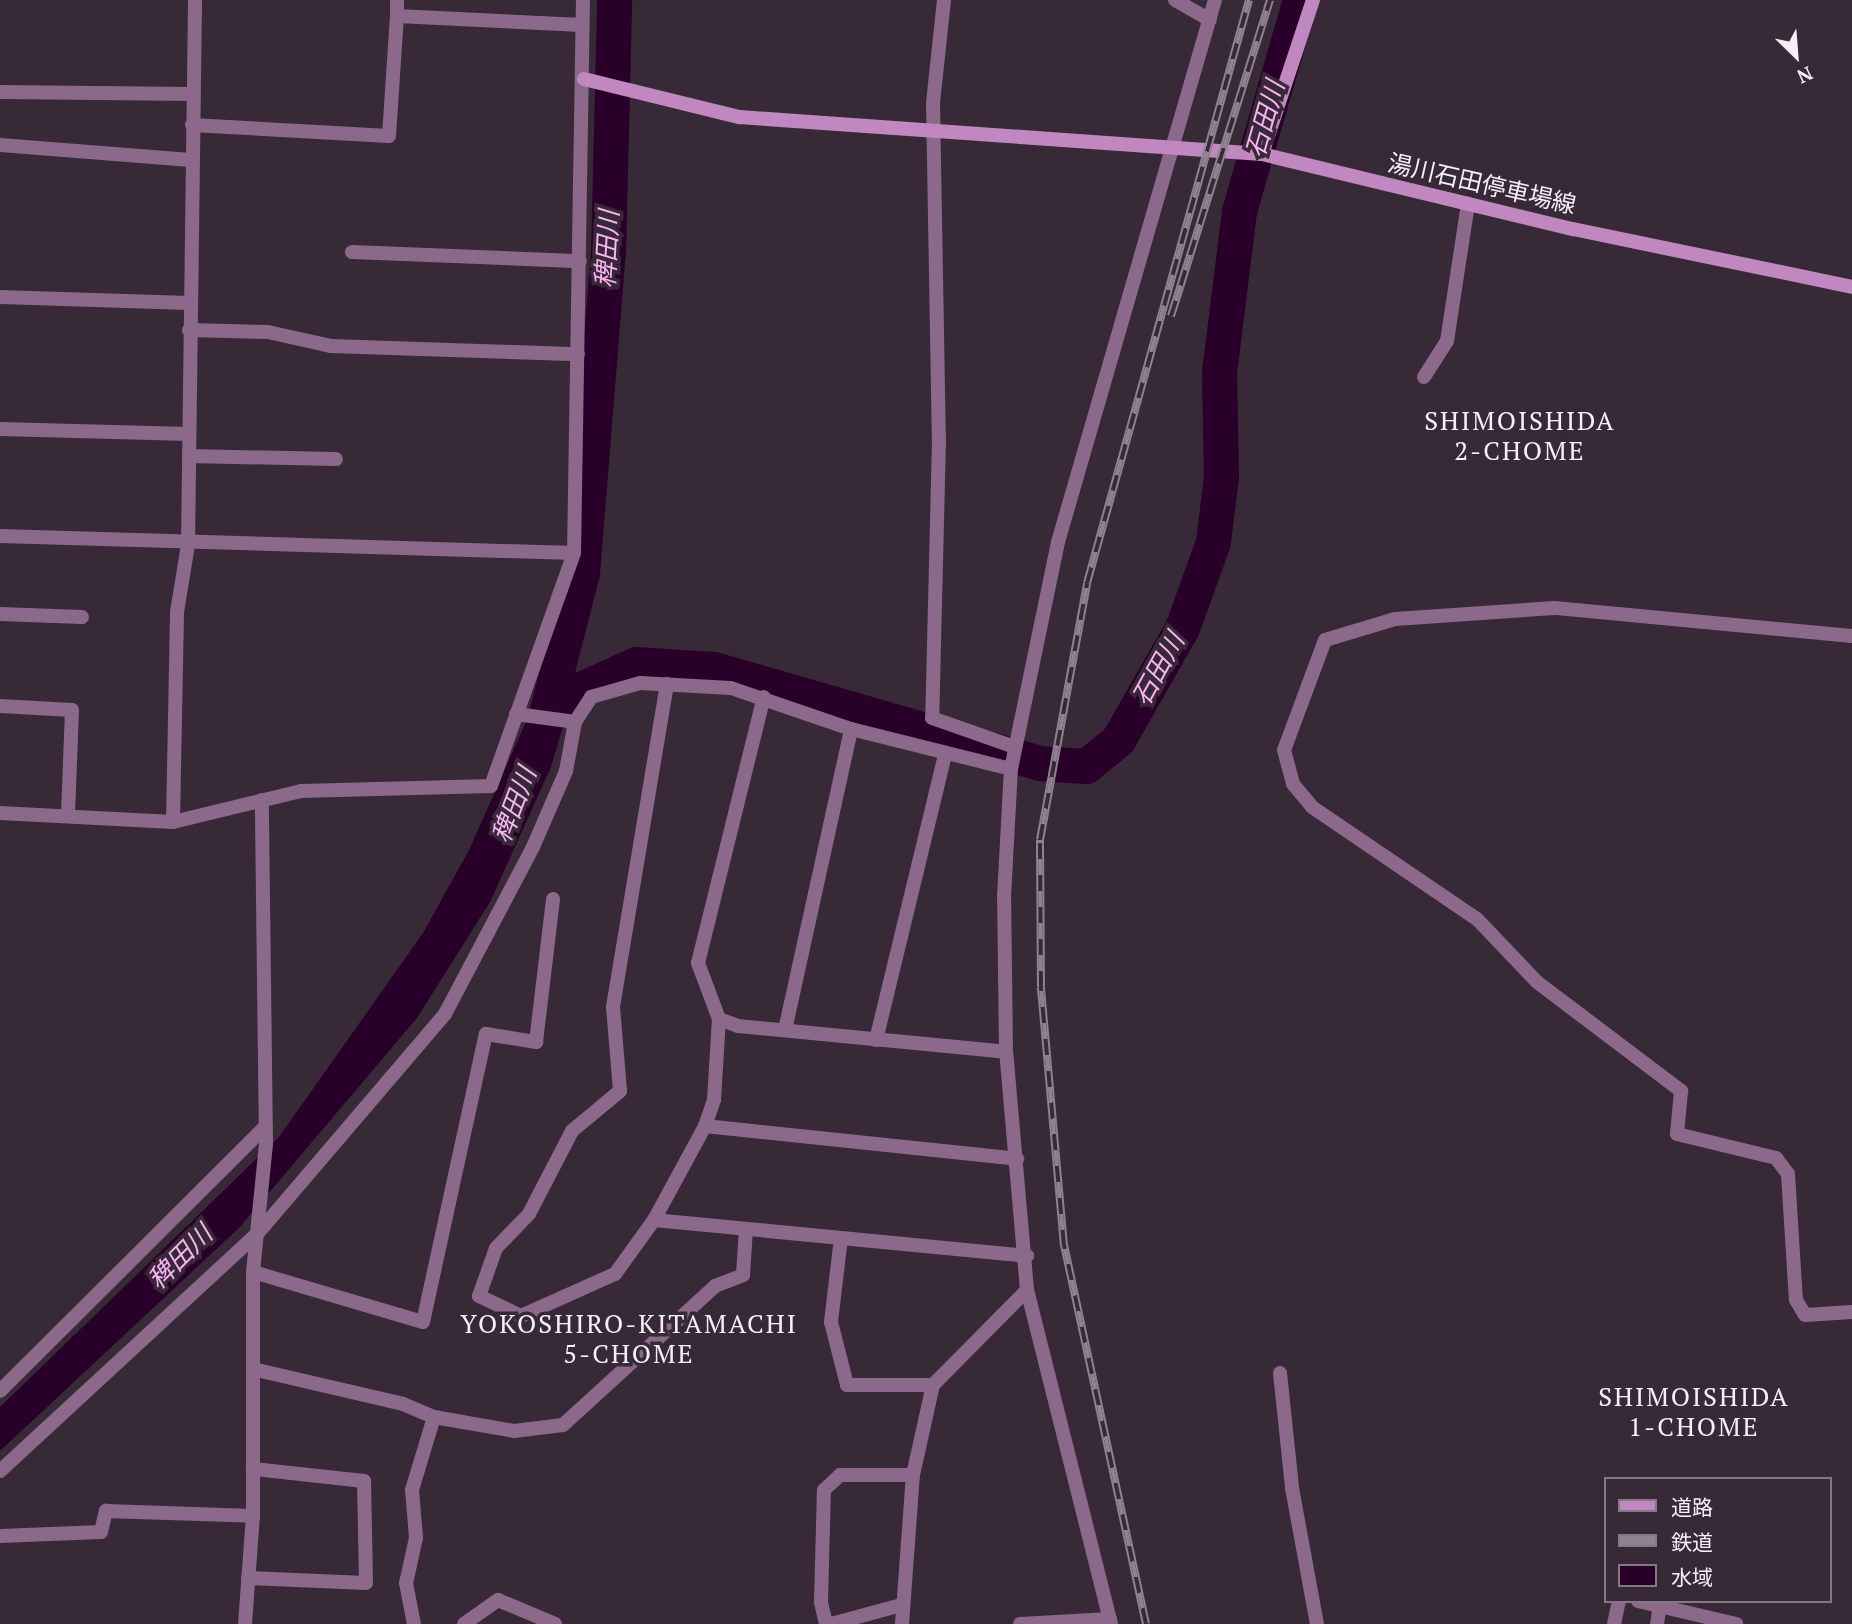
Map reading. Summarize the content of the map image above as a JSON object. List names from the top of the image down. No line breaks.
{"streets":{"main road":["湯川石田停車場線"]},"districts":["SHIMOISHIDA 2-CHOME","YOKOSHIRO-KITAMACHI 5-CHOME","SHIMOISHIDA 1-CHOME"],"water":["石田川","稗田川"],"legend":["道路","鉄道","水域"],"north":"bottom right"}
